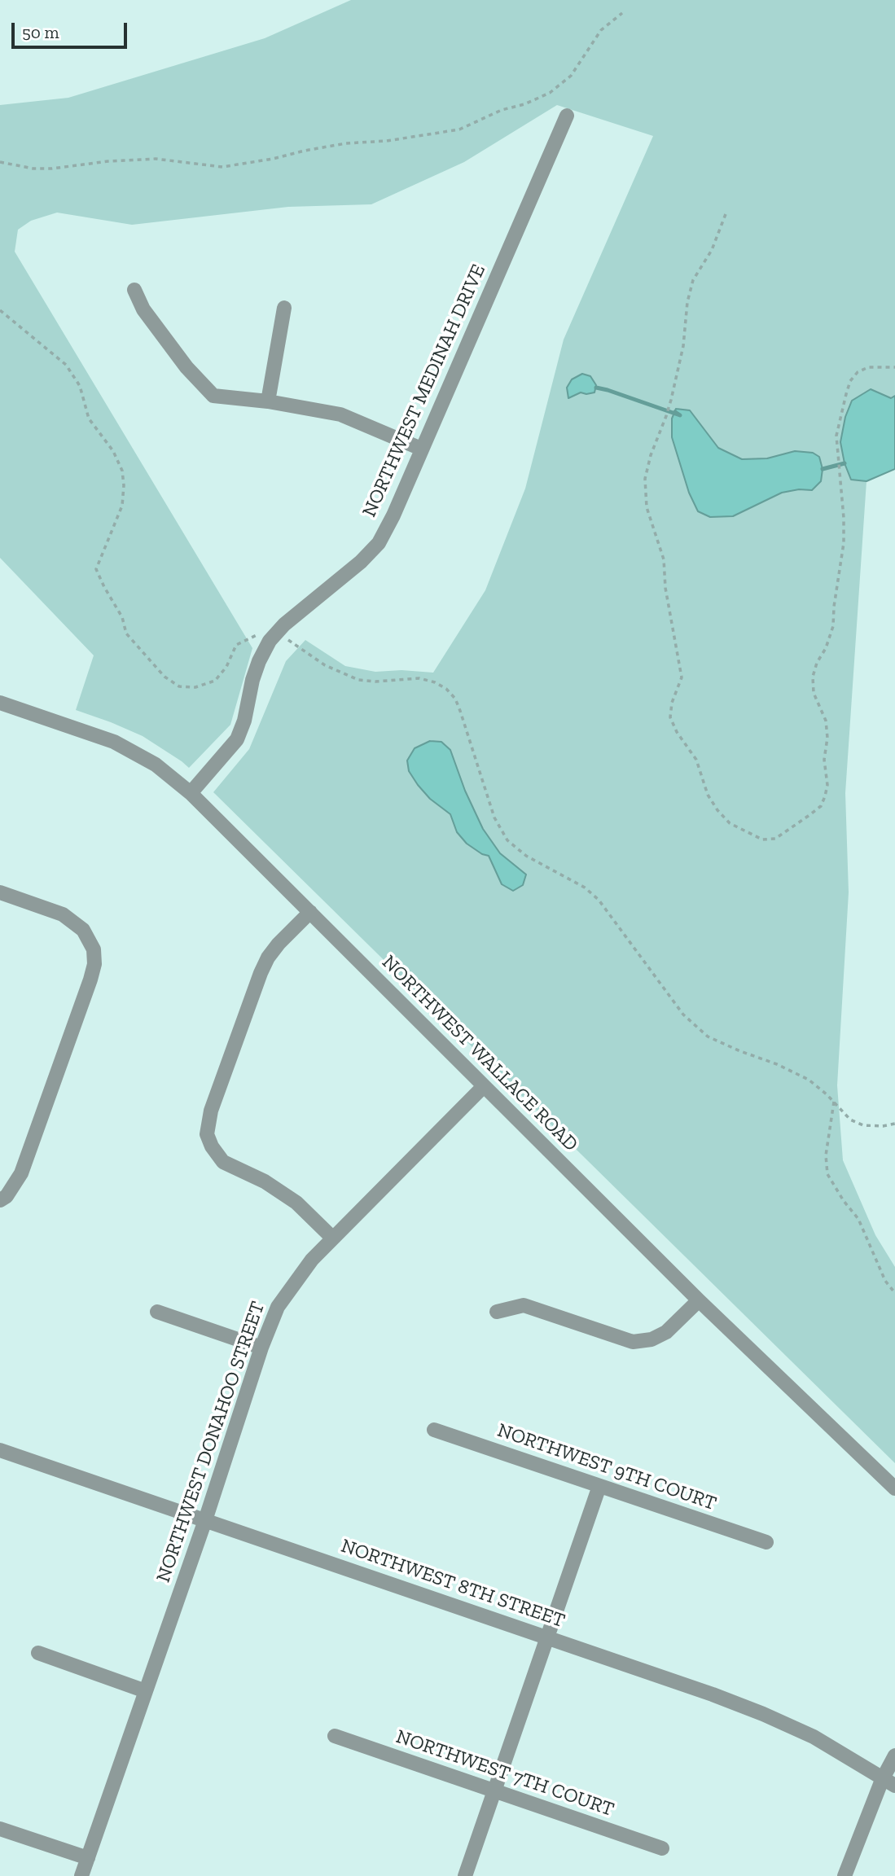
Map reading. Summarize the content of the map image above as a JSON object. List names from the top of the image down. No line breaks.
{"streets":{"street":["NORTHWEST MEDINAH DRIVE","NORTHWEST WALLACE ROAD","NORTHWEST DONAHOO STREET","NORTHWEST 9TH COURT","NORTHWEST 8TH STREET","NORTHWEST 7TH COURT"]},"crossings":[["NORTHWEST MEDINAH DRIVE","NORTHWEST WALLACE ROAD"],["NORTHWEST WALLACE ROAD","NORTHWEST DONAHOO STREET"],["NORTHWEST DONAHOO STREET","NORTHWEST 8TH STREET"]],"scale_bar":"50 m"}
